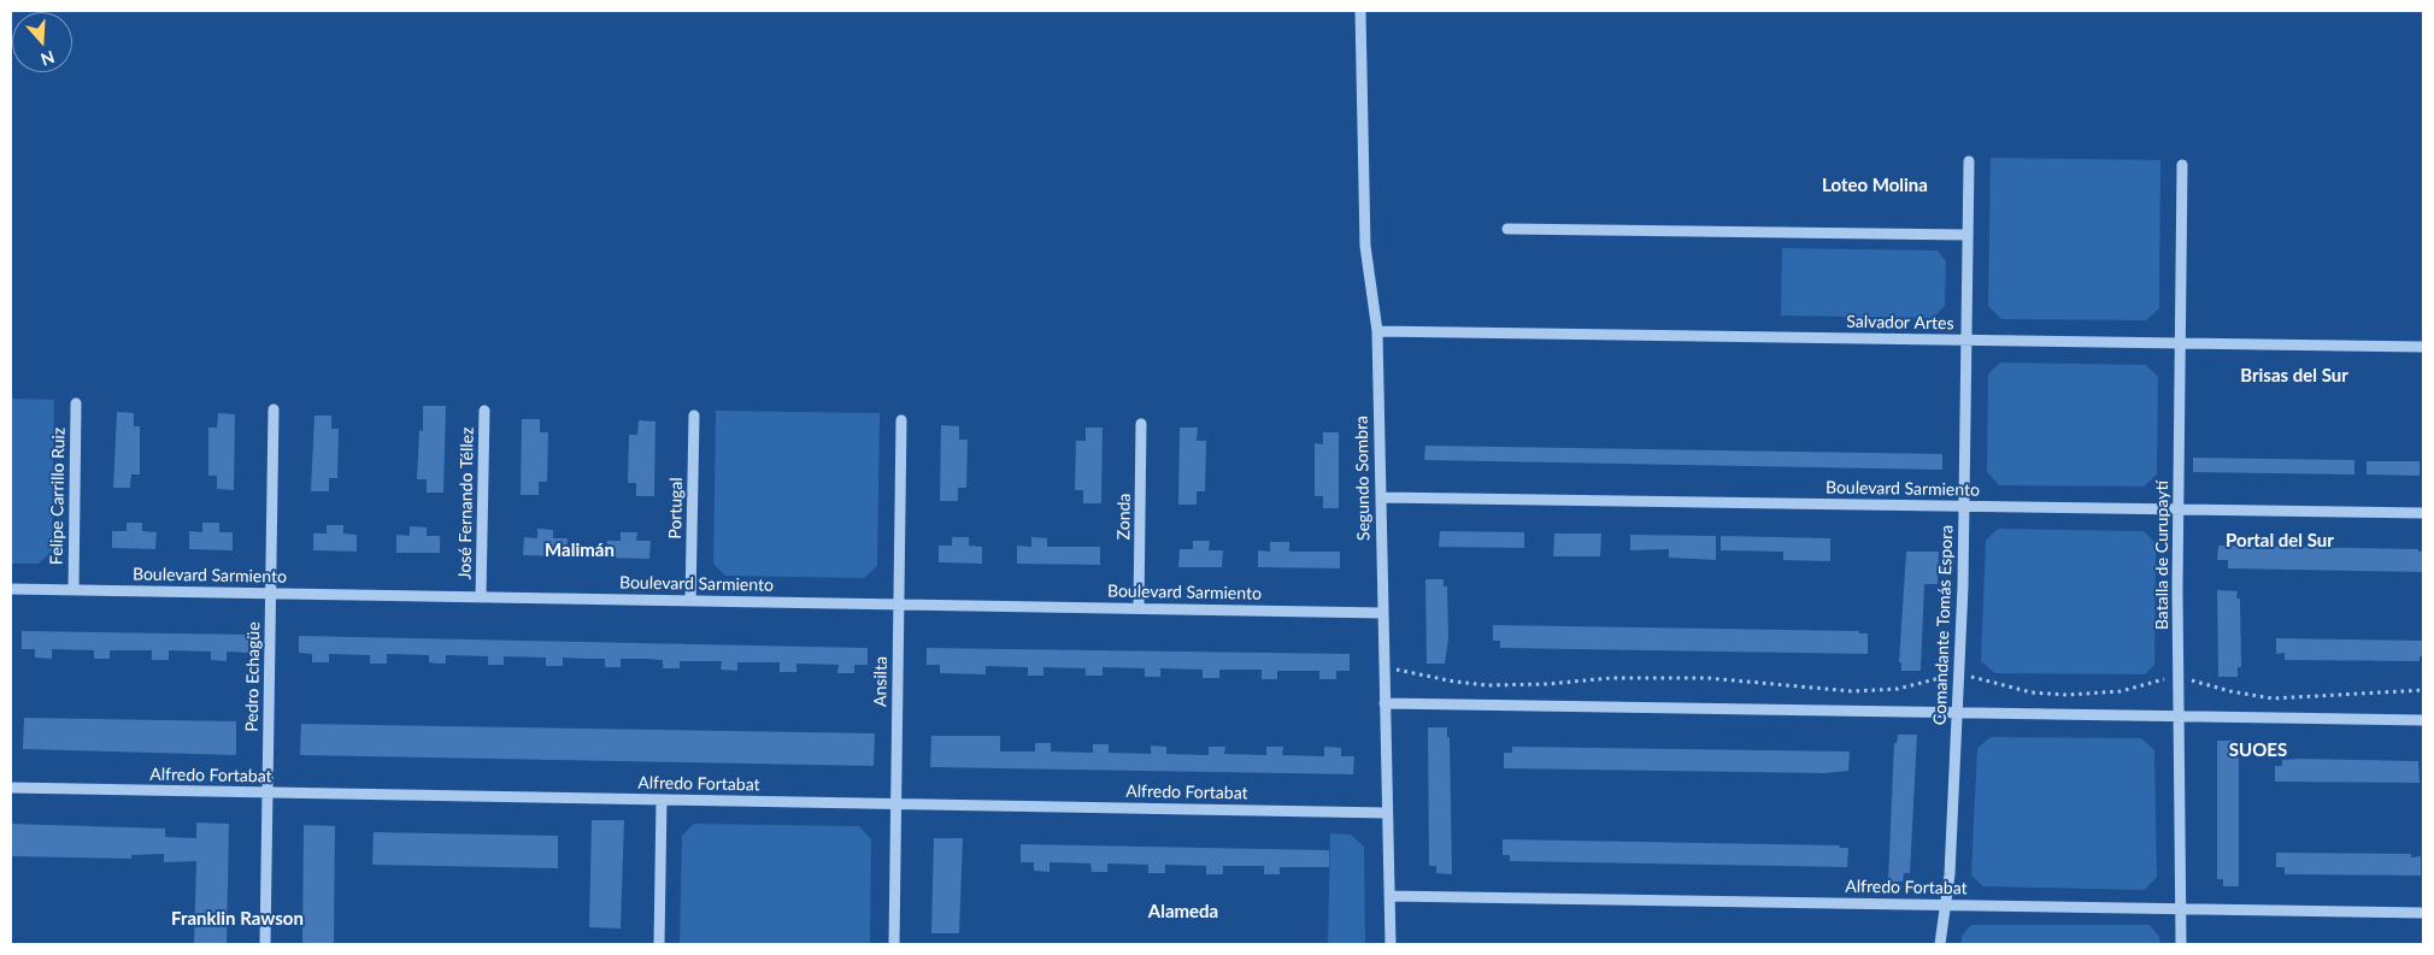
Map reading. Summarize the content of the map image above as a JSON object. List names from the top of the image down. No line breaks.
{"streets":{"street":["Salvador Artes","Segundo Sombra","Boulevard Sarmiento","Felipe Carrillo Ruiz","José Fernando Téllez","Portugal","Zonda","Batalla de Curupaytí","Comandante Tomás Espora","Pedro Echagüe","Ansilta","Alfredo Fortabat"]},"crossings":[["Salvador Artes","Segundo Sombra"],["Salvador Artes","Batalla de Curupaytí"],["Salvador Artes","Comandante Tomás Espora"],["Segundo Sombra","Boulevard Sarmiento"],["Segundo Sombra","Alfredo Fortabat"],["Boulevard Sarmiento","Felipe Carrillo Ruiz"],["Boulevard Sarmiento","José Fernando Téllez"],["Boulevard Sarmiento","Portugal"],["Boulevard Sarmiento","Zonda"],["Boulevard Sarmiento","Batalla de Curupaytí"],["Boulevard Sarmiento","Comandante Tomás Espora"],["Boulevard Sarmiento","Pedro Echagüe"],["Boulevard Sarmiento","Ansilta"],["Batalla de Curupaytí","Alfredo Fortabat"],["Comandante Tomás Espora","Alfredo Fortabat"],["Pedro Echagüe","Alfredo Fortabat"],["Ansilta","Alfredo Fortabat"]],"districts":["Loteo Molina","Brisas del Sur","Portal del Sur","Malimán","SUOES","Alameda","Franklin Rawson"],"north":"bottom"}
